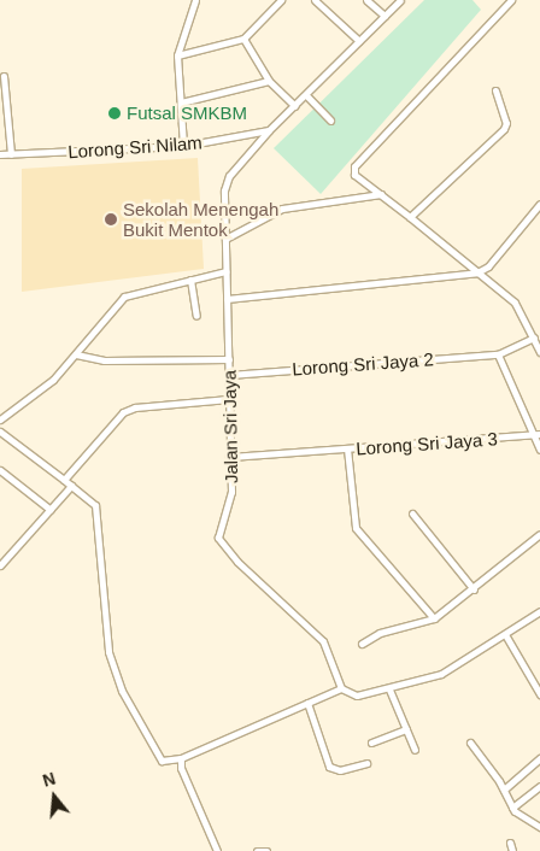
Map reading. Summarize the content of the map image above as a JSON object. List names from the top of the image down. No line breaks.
{"streets":{"street":["Lorong Sri Nilam","Lorong Sri Jaya 2","Jalan Sri Jaya","Lorong Sri Jaya 3"]},"crossings":[["Lorong Sri Nilam","Jalan Sri Jaya"],["Lorong Sri Jaya 2","Jalan Sri Jaya"],["Jalan Sri Jaya","Lorong Sri Jaya 3"]],"places":["Futsal SMKBM","Sekolah Menengah Bukit Mentok"],"north":"top"}
